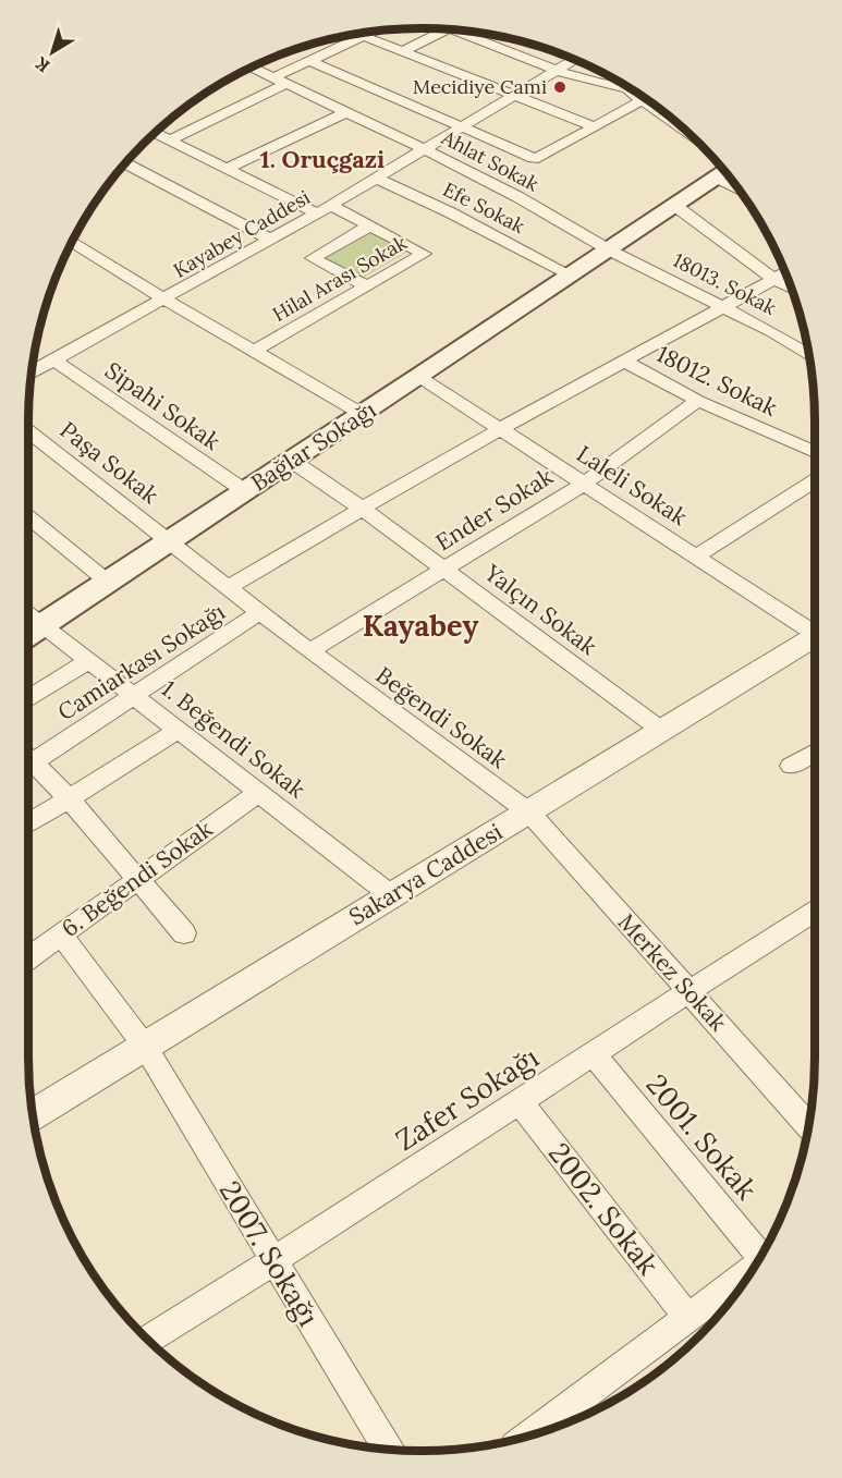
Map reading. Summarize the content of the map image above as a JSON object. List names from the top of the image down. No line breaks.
{"streets":{"main road":["Bağlar Sokağı"],"street":["Ahlat Sokak","Efe Sokak","Kayabey Caddesi","Hilal Arası Sokak","18013. Sokak","18012. Sokak","Sipahi Sokak","Paşa Sokak","Laleli Sokak","Ender Sokak","Yalçın Sokak","Camiarkası Sokağı","Beğendi Sokak","1. Beğendi Sokak","Sakarya Caddesi","6. Beğendi Sokak","Merkez Sokak","Zafer Sokağı","2001. Sokak","2002. Sokak","2007. Sokağı"]},"crossings":[["Ahlat Sokak","Kayabey Caddesi"],["Ahlat Sokak","18013. Sokak"],["Ahlat Sokak","Bağlar Sokağı"],["Efe Sokak","Kayabey Caddesi"],["Efe Sokak","Bağlar Sokağı"],["Kayabey Caddesi","Hilal Arası Sokak"],["Kayabey Caddesi","Sipahi Sokak"],["18013. Sokak","Bağlar Sokağı"],["18012. Sokak","Ender Sokak"],["Sipahi Sokak","Bağlar Sokağı"],["Bağlar Sokağı","Paşa Sokak"],["Bağlar Sokağı","Laleli Sokak"],["Bağlar Sokağı","Yalçın Sokak"],["Bağlar Sokağı","Beğendi Sokak"],["Bağlar Sokağı","1. Beğendi Sokak"],["Paşa Sokak","Beğendi Sokak"],["Laleli Sokak","Ender Sokak"],["Ender Sokak","Yalçın Sokak"],["Ender Sokak","Beğendi Sokak"],["Yalçın Sokak","Sakarya Caddesi"],["Camiarkası Sokağı","Beğendi Sokak"],["Camiarkası Sokağı","1. Beğendi Sokak"],["Beğendi Sokak","Sakarya Caddesi"],["Beğendi Sokak","Merkez Sokak"],["1. Beğendi Sokak","Sakarya Caddesi"],["1. Beğendi Sokak","6. Beğendi Sokak"],["Sakarya Caddesi","Merkez Sokak"],["Sakarya Caddesi","2007. Sokağı"],["6. Beğendi Sokak","2007. Sokağı"],["Merkez Sokak","Zafer Sokağı"],["Zafer Sokağı","2001. Sokak"],["Zafer Sokağı","2002. Sokak"],["Zafer Sokağı","2007. Sokağı"]],"districts":["1. Oruçgazi","Kayabey"],"places":["Mecidiye Cami"],"north":"bottom left"}
